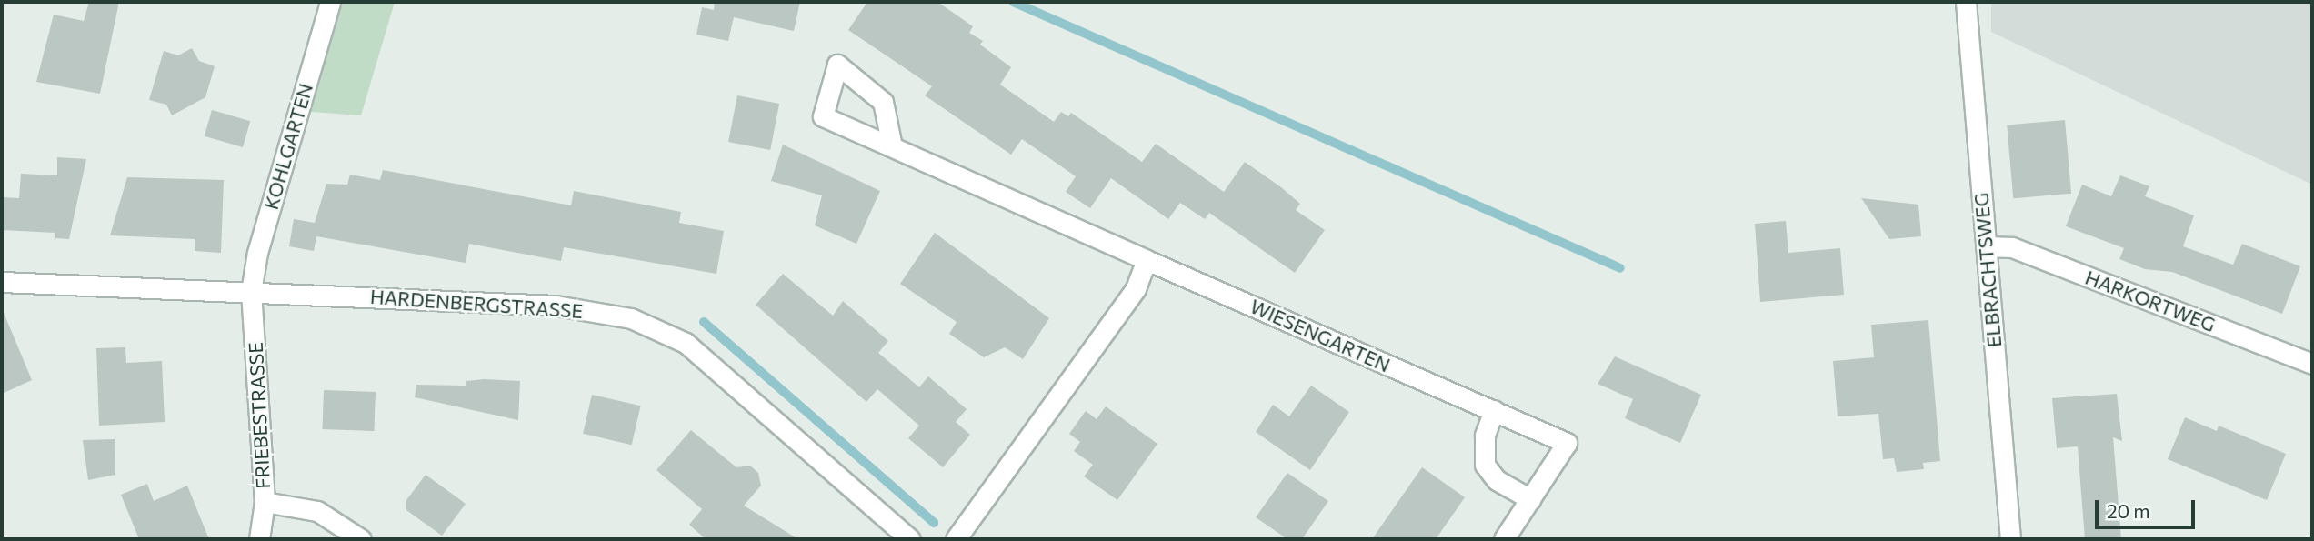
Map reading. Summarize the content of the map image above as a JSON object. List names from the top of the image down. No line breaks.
{"streets":{"street":["KOHLGARTEN","ELBRACHTSWEG","HARKORTWEG","HARDENBERGSTRASSE","WIESENGARTEN","FRIEBESTRASSE"]},"crossings":[["KOHLGARTEN","HARDENBERGSTRASSE"],["KOHLGARTEN","FRIEBESTRASSE"],["ELBRACHTSWEG","HARKORTWEG"],["HARDENBERGSTRASSE","FRIEBESTRASSE"]],"scale_bar":"20 m"}
